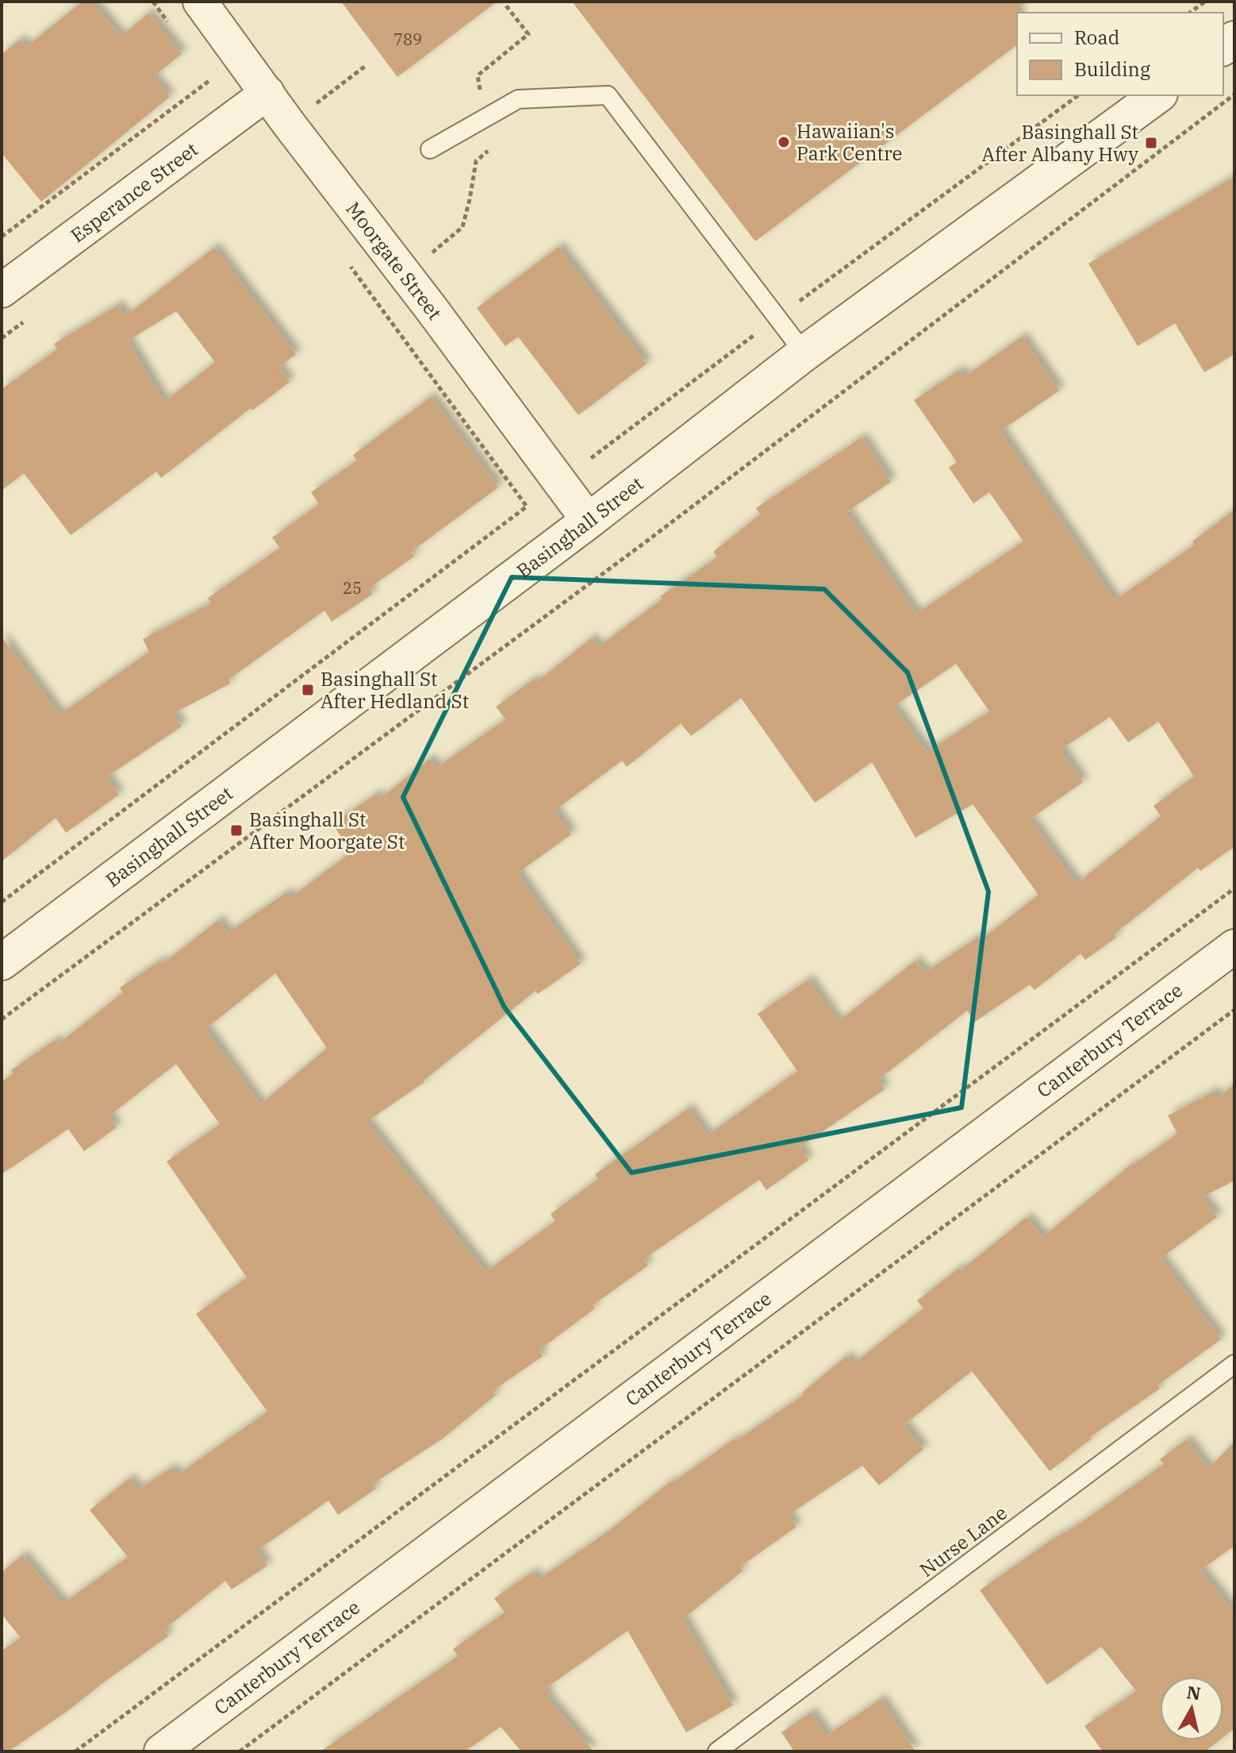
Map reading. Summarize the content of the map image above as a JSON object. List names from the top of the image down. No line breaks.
{"streets":{"street":["Esperance Street","Moorgate Street","Basinghall Street","Canterbury Terrace"],"lane":["Nurse Lane"]},"crossings":[["Esperance Street","Moorgate Street"],["Moorgate Street","Basinghall Street"]],"places":{"other":["Hawaiian's Park Centre"],"transit":["Basinghall St After Albany Hwy","Basinghall St After Hedland St","Basinghall St After Moorgate St"]},"house_numbers":["789","25"],"legend":["Road","Building"],"north":"top"}
